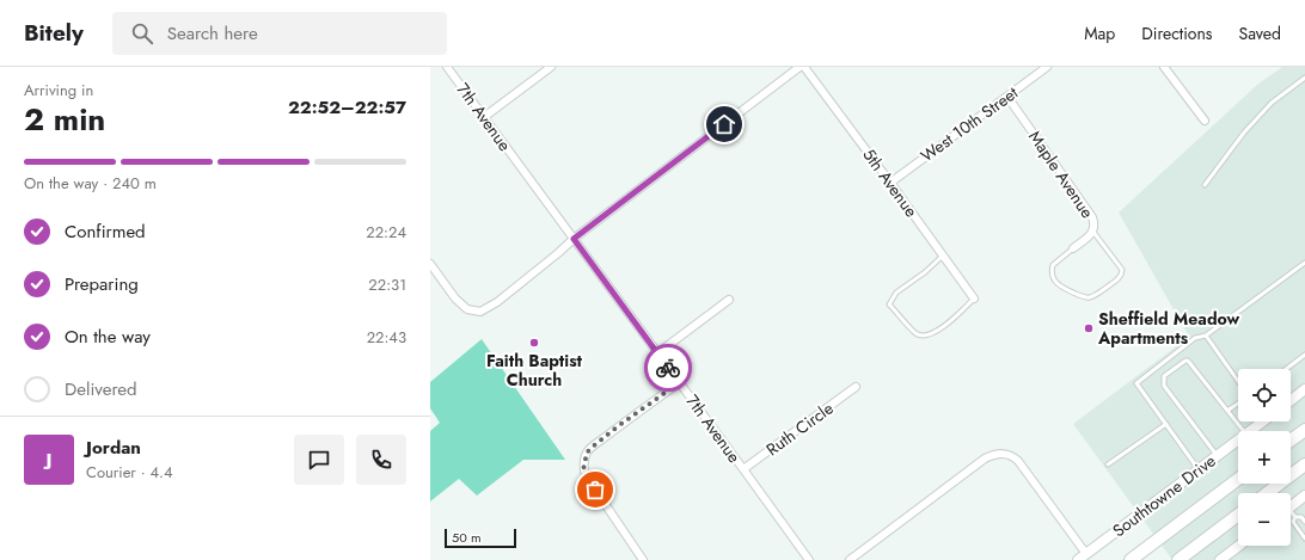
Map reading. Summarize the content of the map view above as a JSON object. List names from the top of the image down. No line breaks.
{"streets":{"street":["7th Avenue","West 10th Street","Maple Avenue","5th Avenue","Ruth Circle","Southtowne Drive"]},"crossings":[["7th Avenue","Ruth Circle"],["West 10th Street","Maple Avenue"],["West 10th Street","5th Avenue"]],"places":["Sheffield Meadow Apartments","Faith Baptist Church"],"scale_bar":"50 m","page":{"header":"Bitely","search":"Search here","nav":["Map","Directions","Saved"],"heading":["2 min","Arriving in","22:52–22:57"],"panel":["Jordan","Courier · 4.4"],"bar":"On the way · 240 m","list":[["Confirmed","22:24"],["Preparing","22:31"],["On the way","22:43"],"Delivered"],"map_buttons":["+","−"],"round":"J","scale":"50 m"}}
